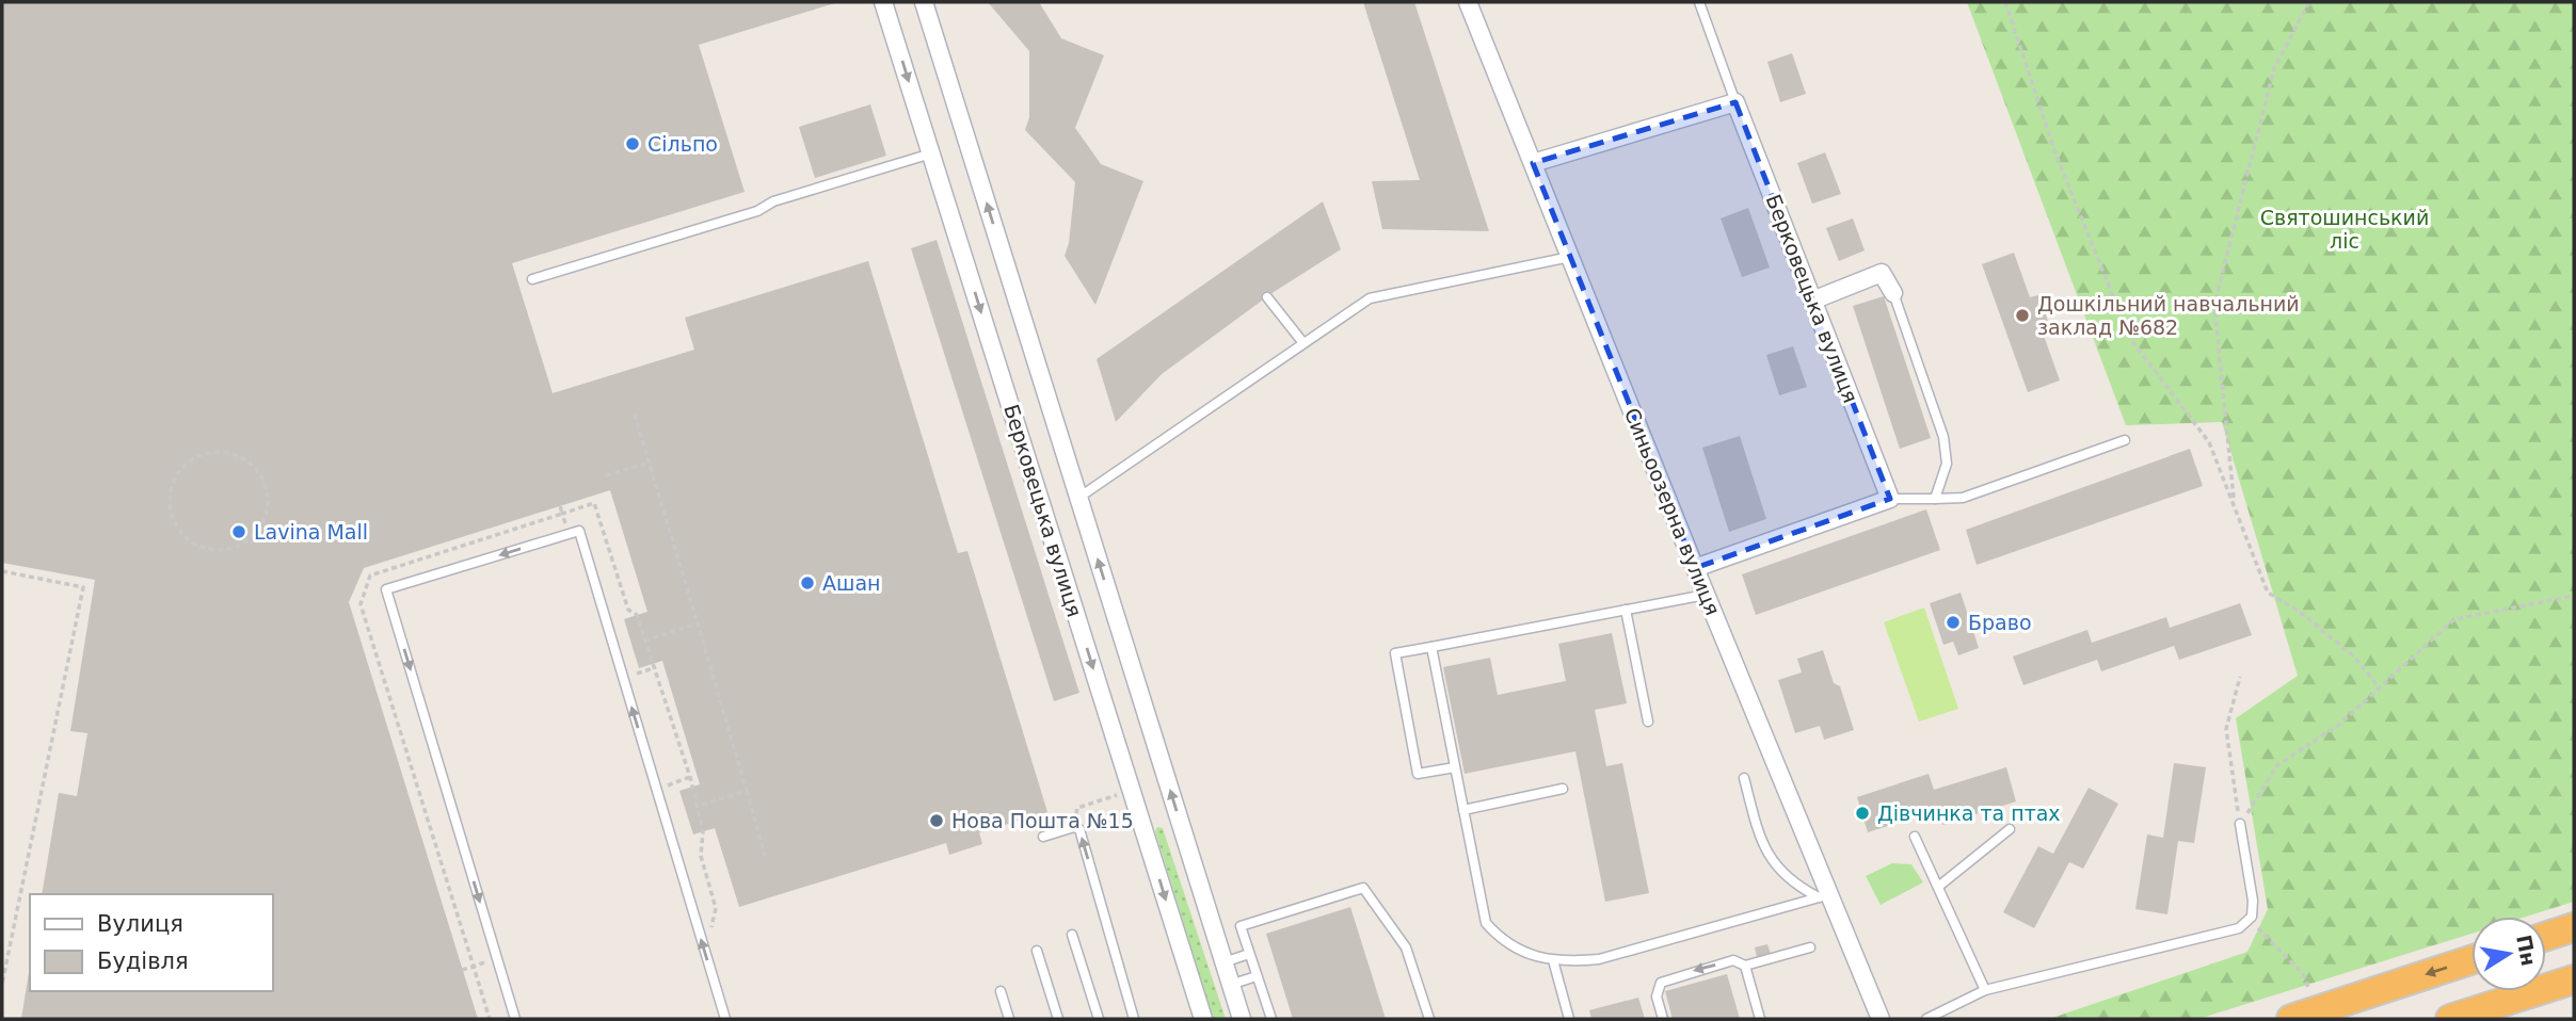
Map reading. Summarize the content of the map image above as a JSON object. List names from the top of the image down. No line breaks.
{"streets":{"street":["Берковецька вулиця","Синьоозерна вулиця"]},"parks":["Святошинський ліс"],"places":["Сільпо","Дошкільний навчальний заклад №682","Lavina Mall","Ашан","Браво","Дівчинка та птах","Нова Пошта №15"],"legend":["Вулиця","Будівля"],"north":"right"}
